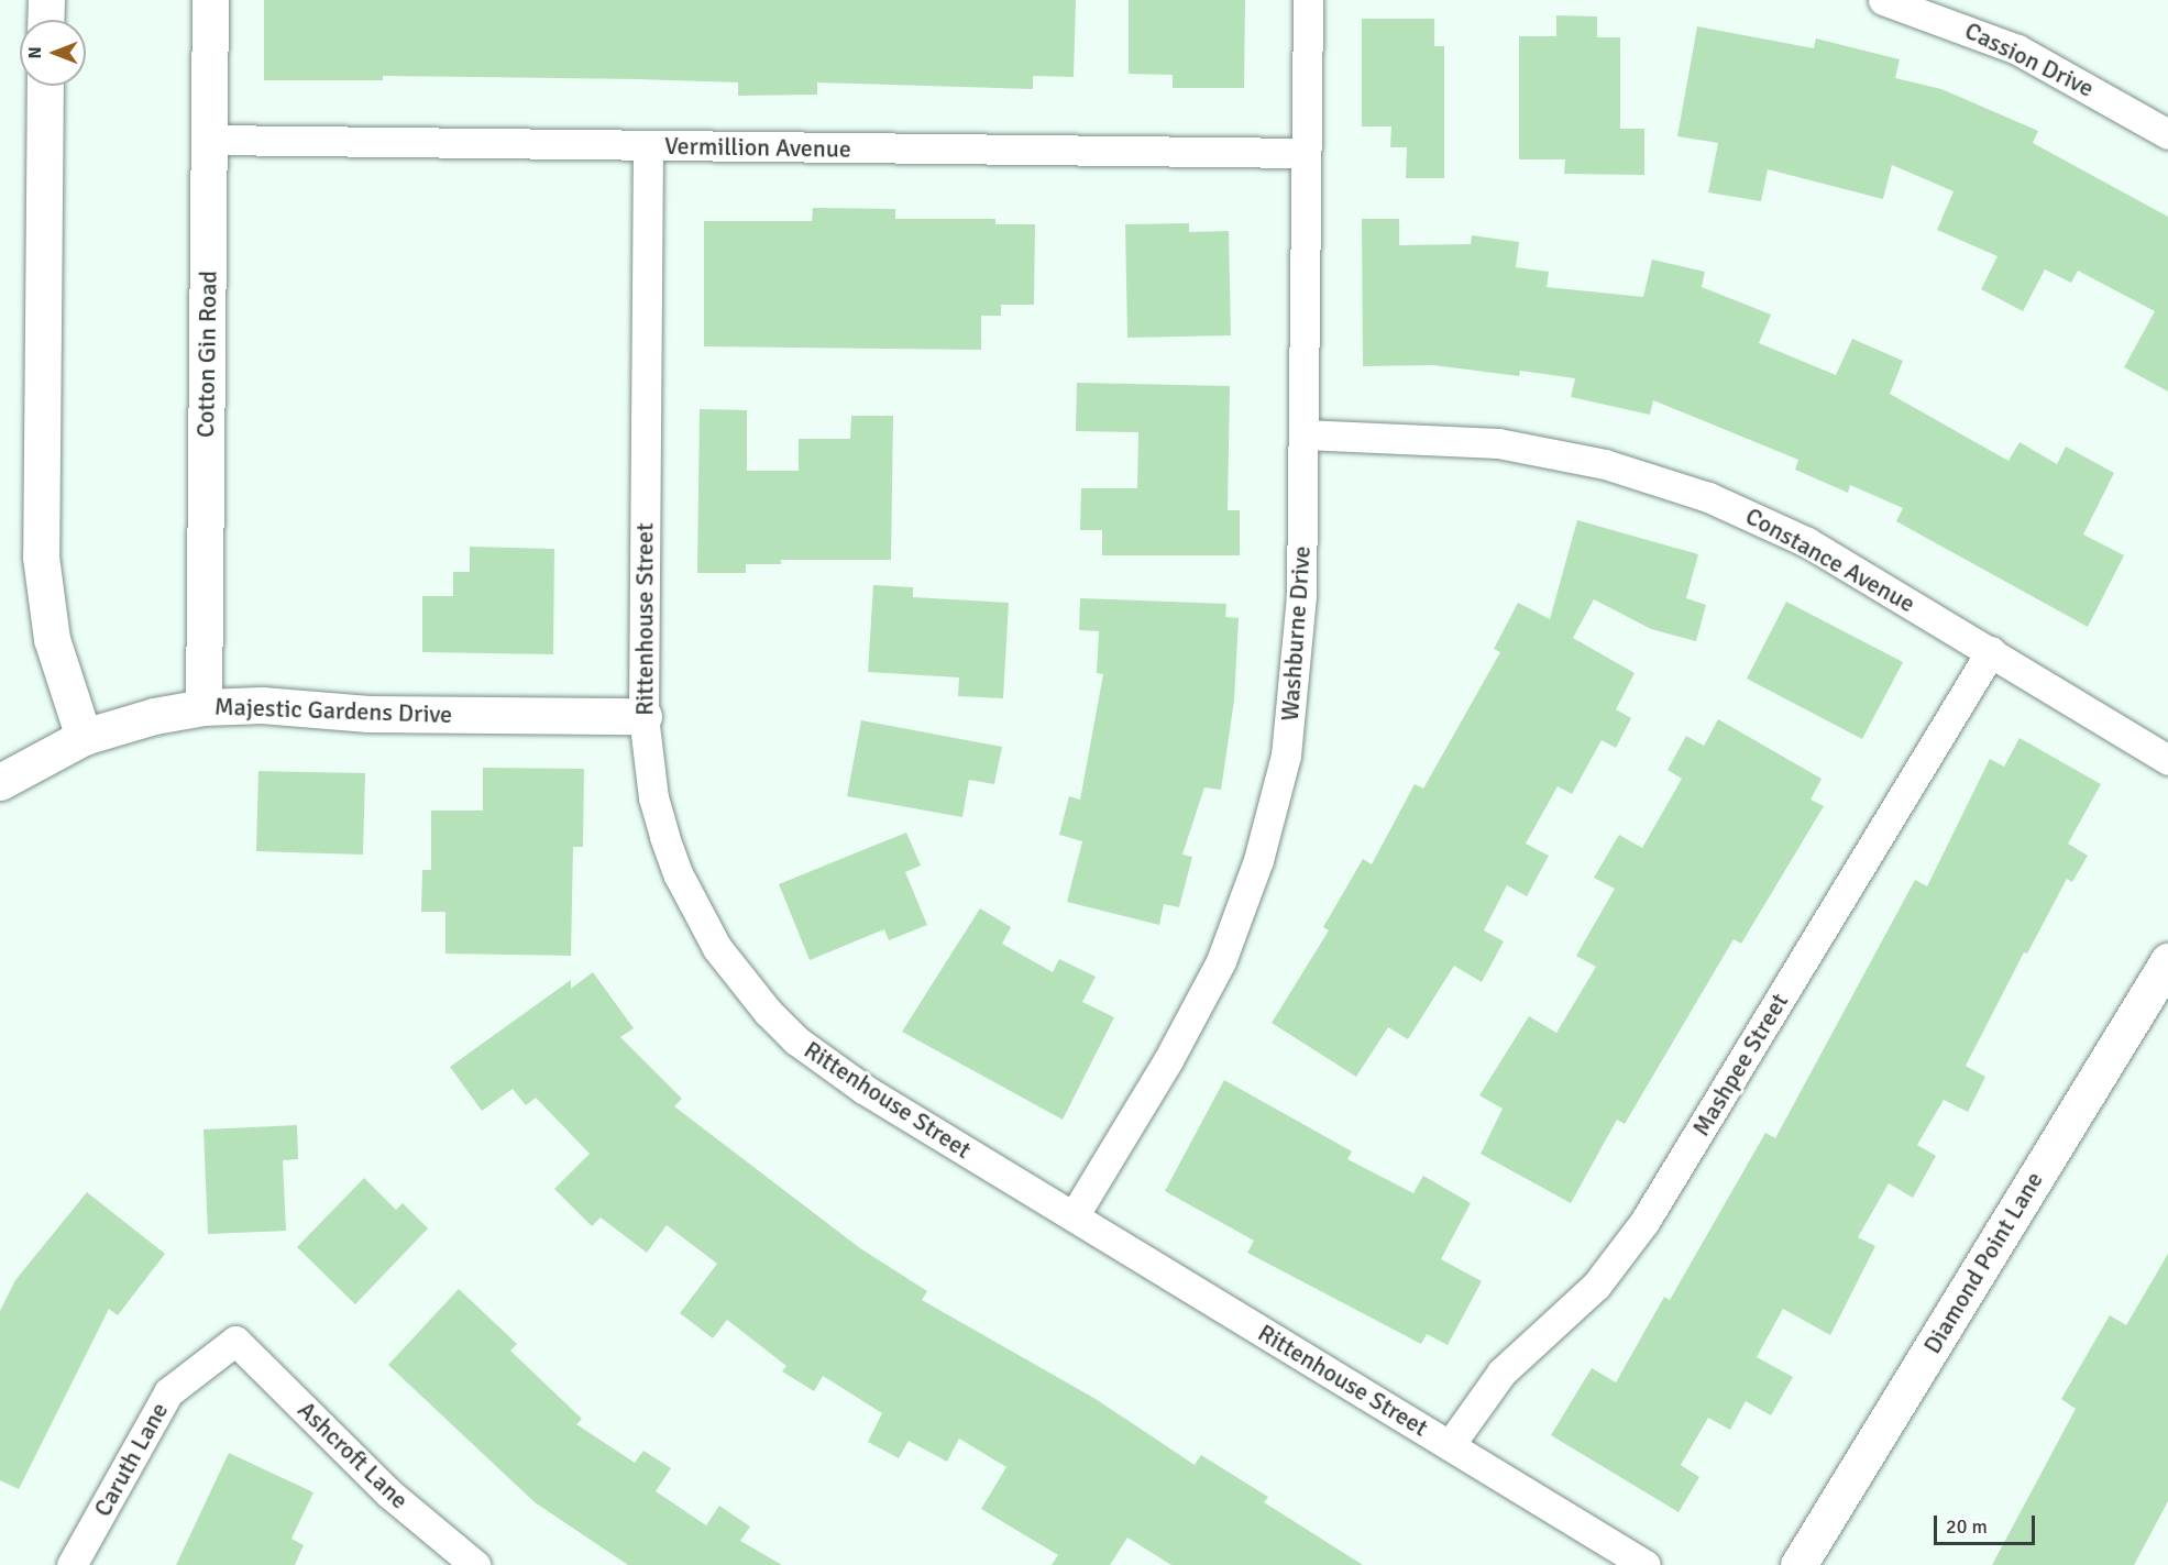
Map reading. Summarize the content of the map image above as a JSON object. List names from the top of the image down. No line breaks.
{"streets":{"street":["Cassion Drive","Vermillion Avenue","Cotton Gin Road","Constance Avenue","Rittenhouse Street","Washburne Drive","Majestic Gardens Drive","Mashpee Street","Diamond Point Lane","Ashcroft Lane","Caruth Lane"]},"crossings":[["Vermillion Avenue","Cotton Gin Road"],["Vermillion Avenue","Rittenhouse Street"],["Vermillion Avenue","Washburne Drive"],["Cotton Gin Road","Majestic Gardens Drive"],["Constance Avenue","Washburne Drive"],["Constance Avenue","Mashpee Street"],["Rittenhouse Street","Washburne Drive"],["Rittenhouse Street","Majestic Gardens Drive"],["Rittenhouse Street","Mashpee Street"],["Ashcroft Lane","Caruth Lane"]],"scale_bar":"20 m","north":"left"}
